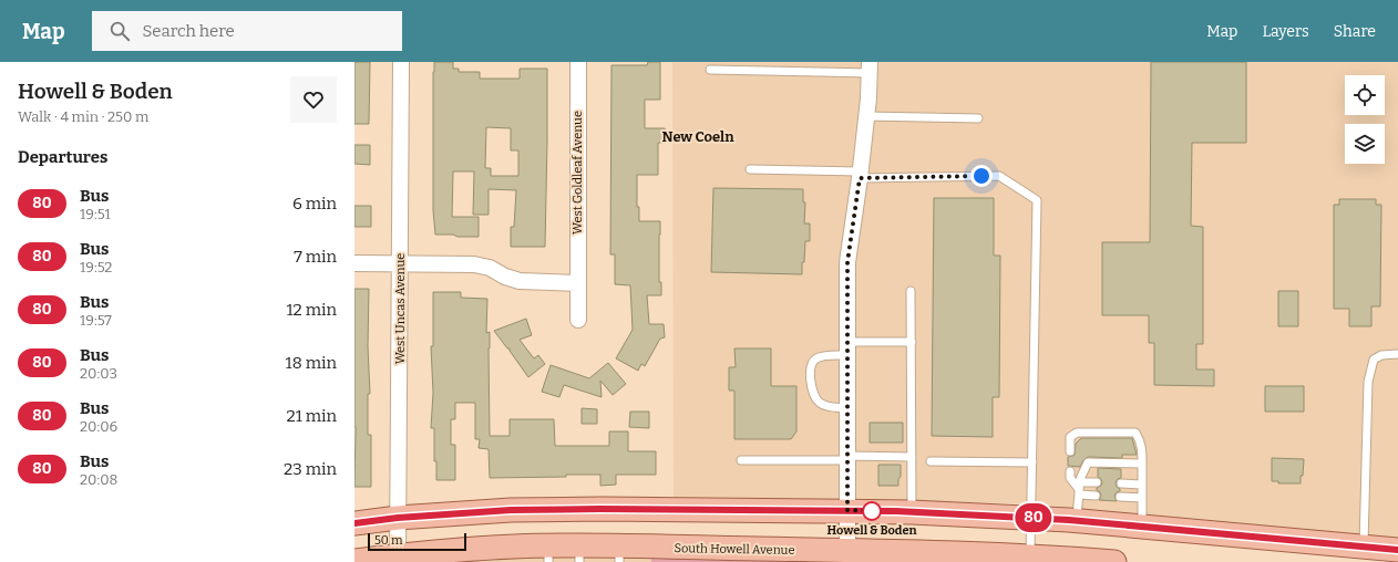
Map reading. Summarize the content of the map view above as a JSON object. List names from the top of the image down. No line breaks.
{"streets":{"main road":["South Howell Avenue"],"street":["West Goldleaf Avenue","West Uncas Avenue"]},"crossings":[["West Uncas Avenue","South Howell Avenue"]],"districts":["New Coeln"],"places":["Howell & Boden"],"lines":["bus line 80"],"scale_bar":"50 m","page":{"header":"Map","search":"Search here","nav":["Map","Layers","Share"],"heading":[["Howell & Boden","Walk · 4 min · 250 m"],"Departures"],"on_map":"80","list":[{"mark":"80","name":"Bus","note":"19:51","value":"6 min"},{"mark":"80","name":"Bus","note":"19:52","value":"7 min"},{"mark":"80","name":"Bus","note":"19:57","value":"12 min"},{"mark":"80","name":"Bus","note":"20:03","value":"18 min"},{"mark":"80","name":"Bus","note":"20:06","value":"21 min"},{"mark":"80","name":"Bus","note":"20:08","value":"23 min"}],"scale":"50 m"}}
